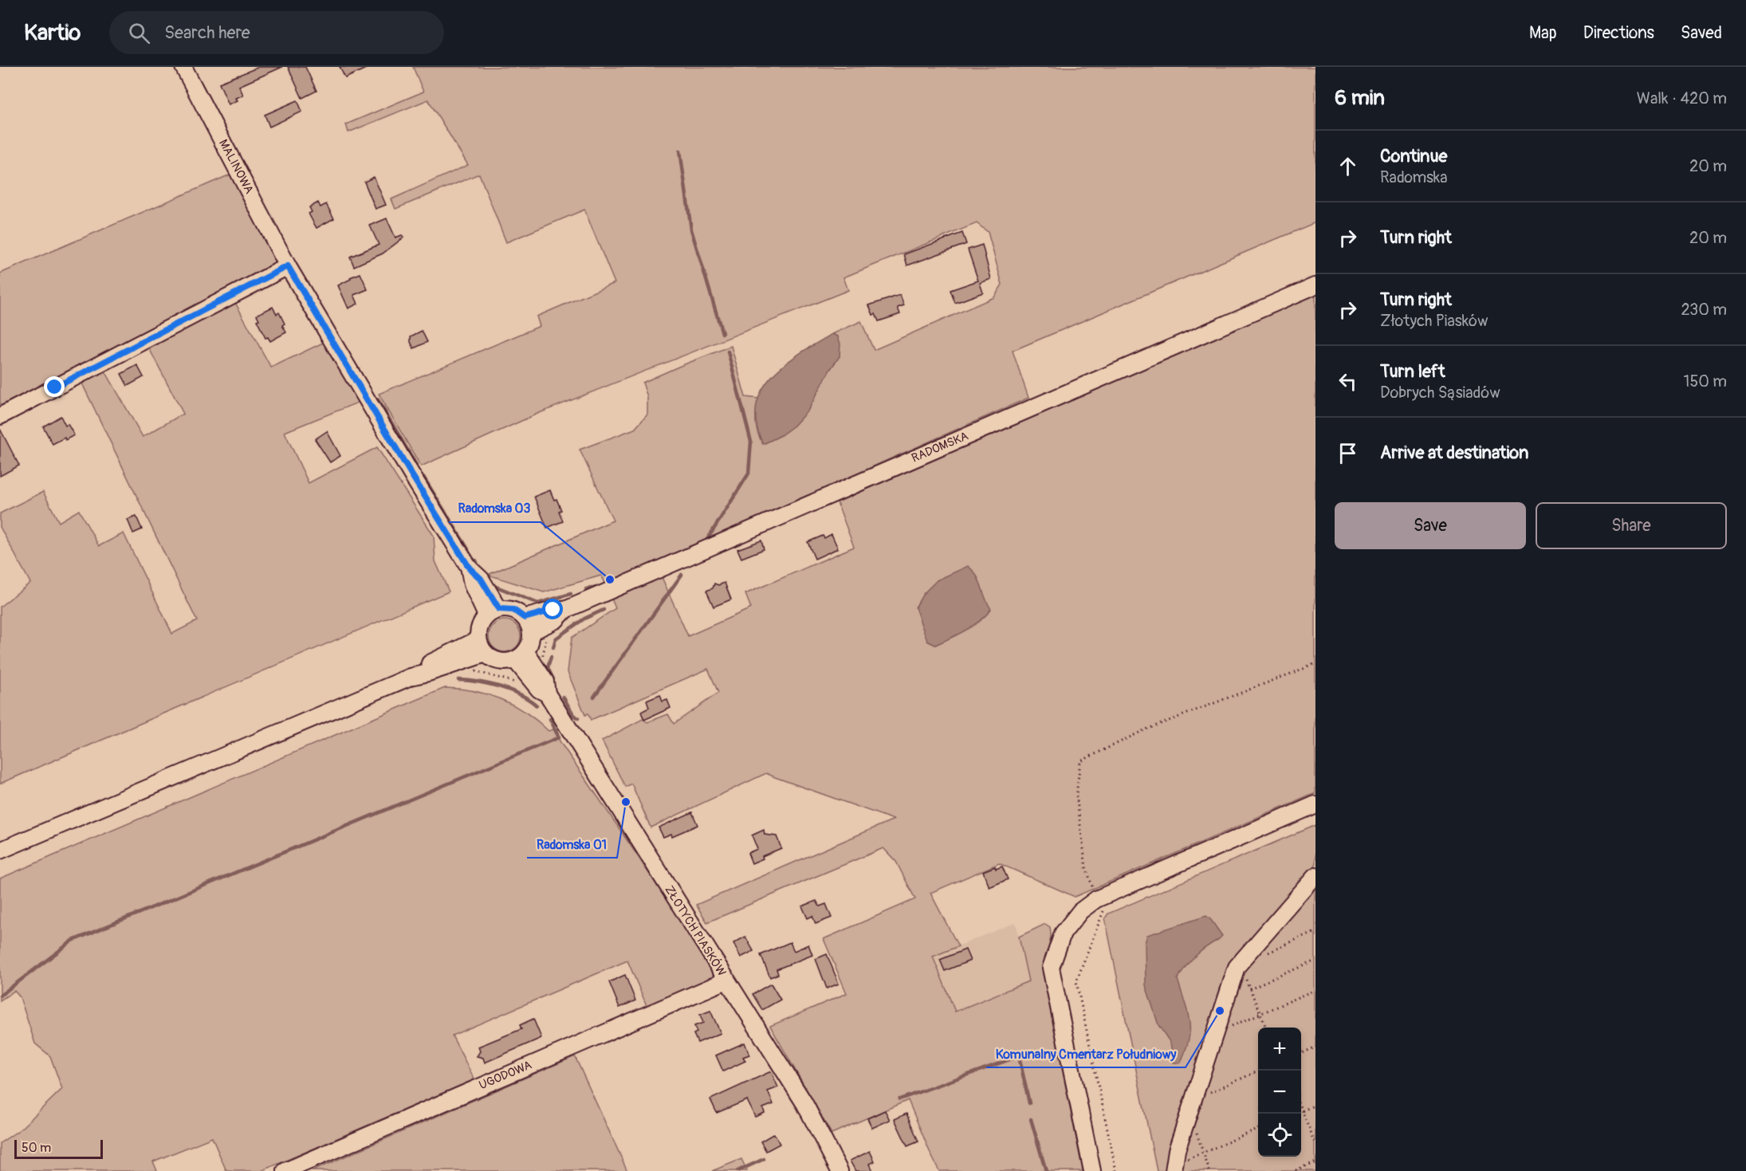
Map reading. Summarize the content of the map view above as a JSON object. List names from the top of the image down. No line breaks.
{"streets":{"street":["MALINOWA","RADOMSKA","ZŁOTYCH PIASKÓW","UGODOWA"]},"crossings":[["RADOMSKA","ZŁOTYCH PIASKÓW"],["ZŁOTYCH PIASKÓW","UGODOWA"]],"places":["Radomska 03","Radomska 01","Komunalny Cmentarz Południowy"],"scale_bar":"50 m","page":{"header":"Kartio","search":"Search here","nav":["Map","Directions","Saved"],"heading":["6 min","Walk · 420 m"],"list":[["Continue","Radomska","20 m"],["Turn right","20 m"],["Turn right","Złotych Piasków","230 m"],["Turn left","Dobrych Sąsiadów","150 m"],"Arrive at destination"],"buttons":["Save","Share"],"map_buttons":["+","−"],"scale":"50 m"}}
